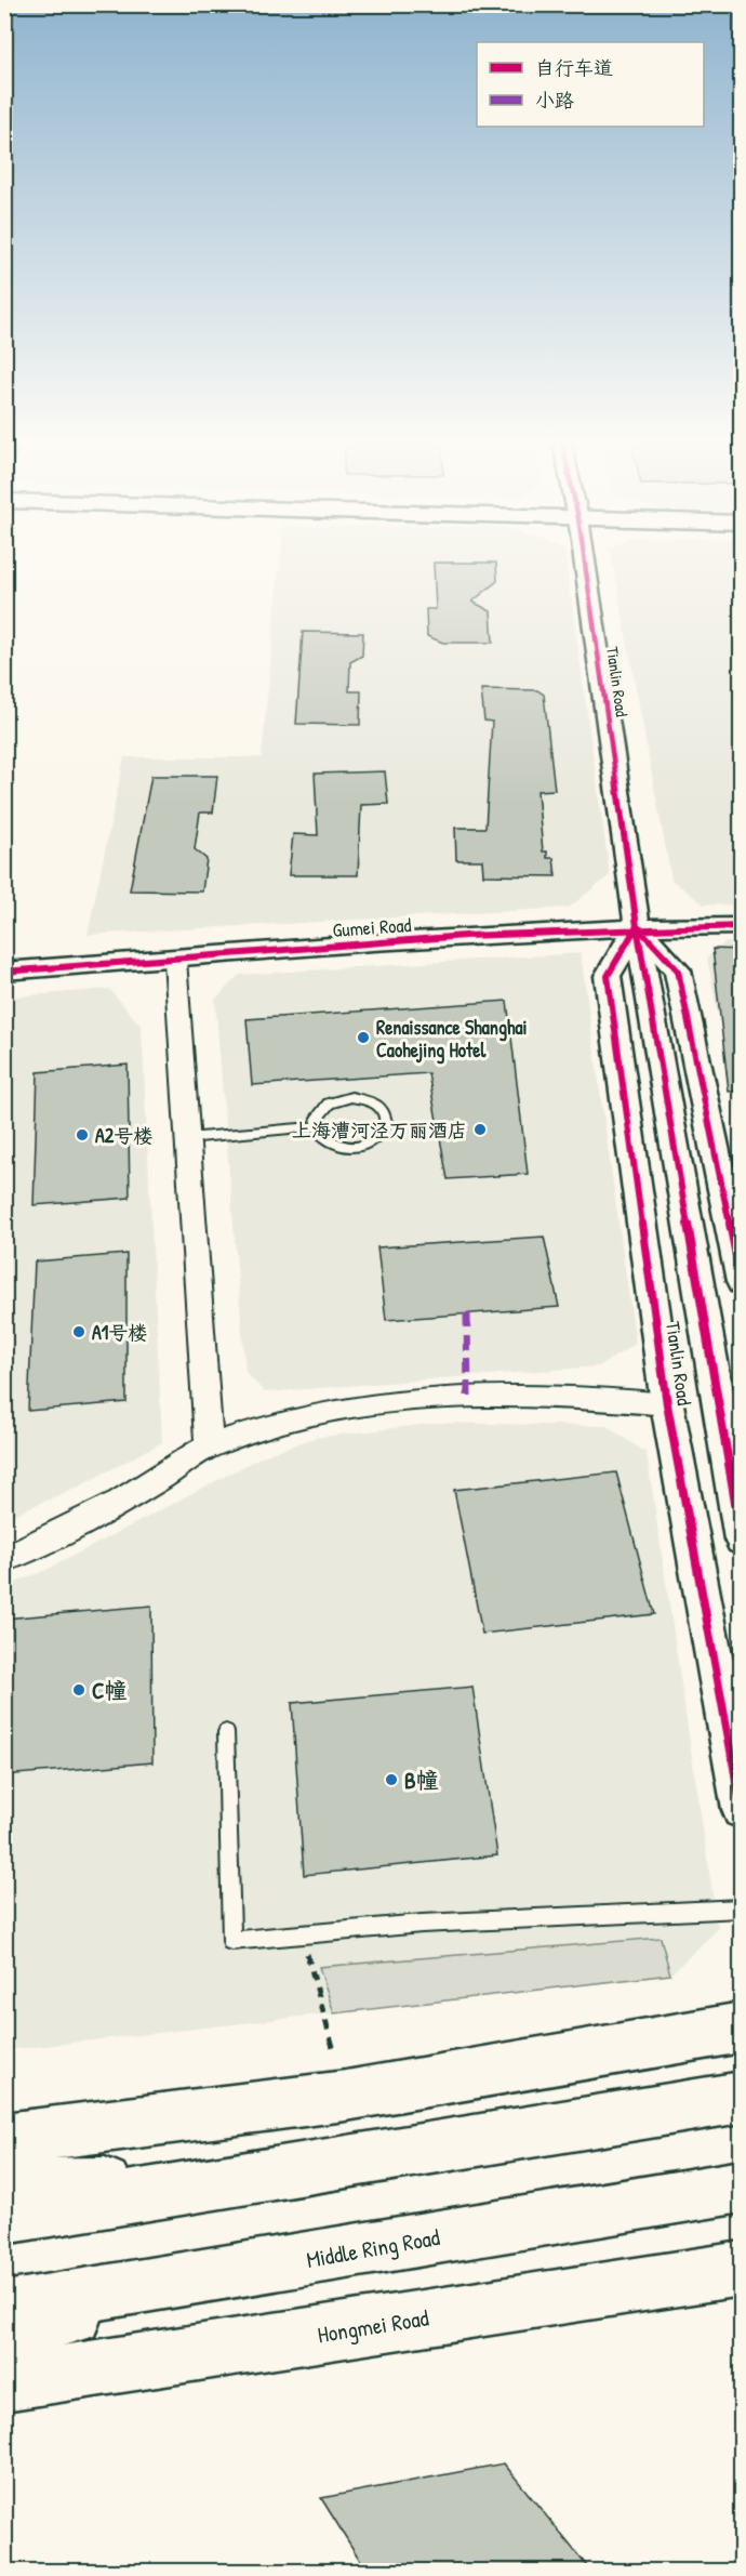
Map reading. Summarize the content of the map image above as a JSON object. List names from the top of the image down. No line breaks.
{"streets":{"main road":["Middle Ring Road","Hongmei Road"],"street":["Tianlin Road","Gumei Road"]},"crossings":[["Tianlin Road","Gumei Road"]],"places":["Renaissance Shanghai Caohejing Hotel","上海漕河泾万丽酒店","A2号楼","A1号楼","C幢","B幢"],"legend":["自行车道","小路"]}
